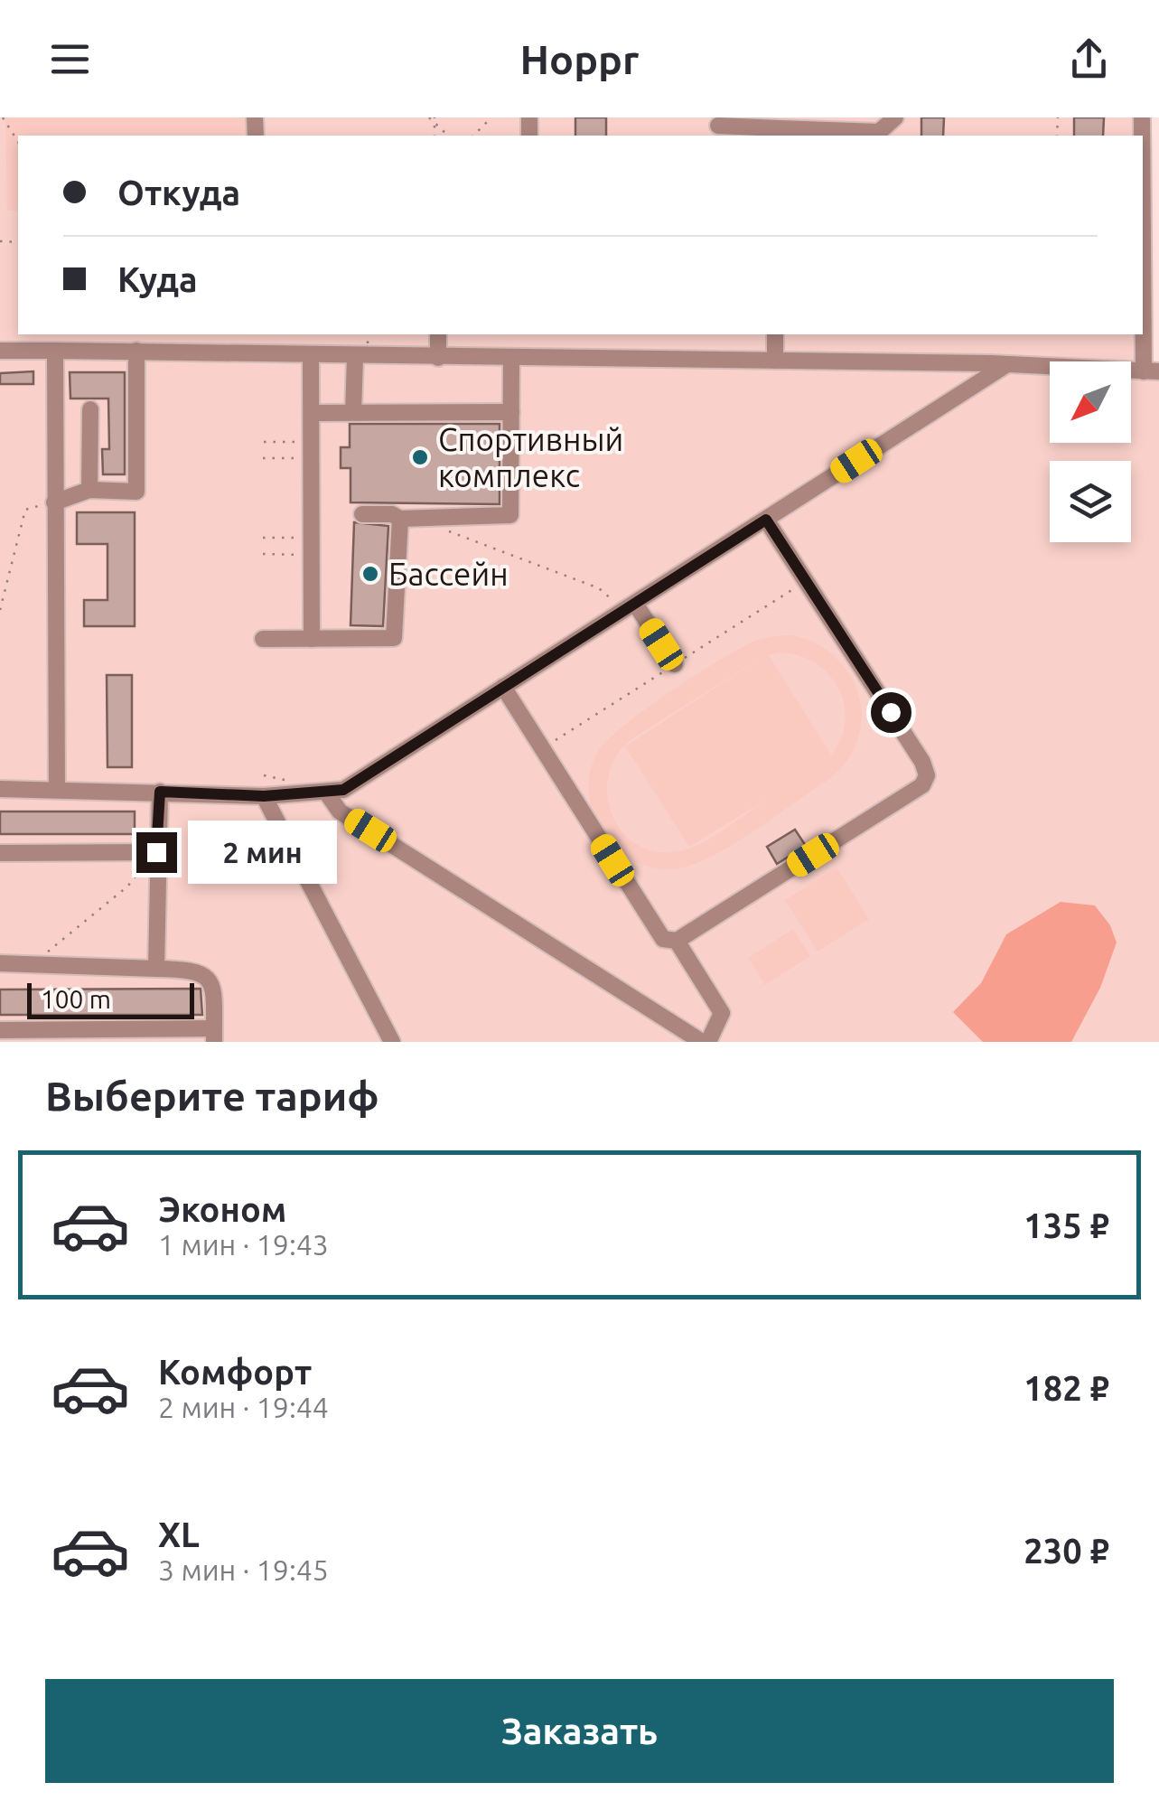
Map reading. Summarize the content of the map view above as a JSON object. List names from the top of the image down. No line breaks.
{"places":["Спортивный комплекс","Бассейн"],"scale_bar":"100 m","north":"bottom left","page":{"header":"Hoppr","banner":["Откуда","Куда"],"bubble":"2 мин","scale":"100 m","heading":"Выберите тариф","list":[{"name":"Эконом","note":"1 мин · 19:43","value":"135 ₽"},{"name":"Комфорт","note":"2 мин · 19:44","value":"182 ₽"},{"name":"XL","note":"3 мин · 19:45","value":"230 ₽"}],"buttons":"Заказать"}}
